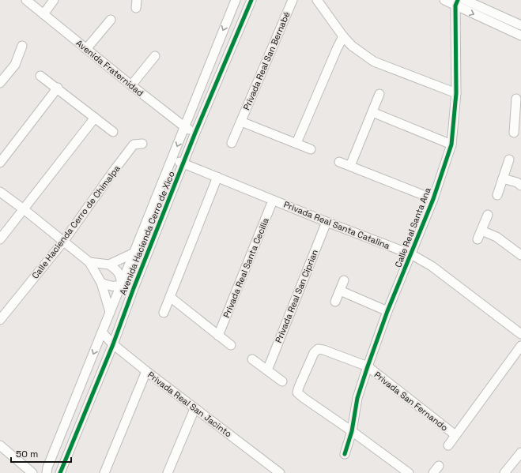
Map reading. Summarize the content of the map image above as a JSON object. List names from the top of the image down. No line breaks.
{"streets":{"street":["Privada Real San Bernabé","Avenida Fraternidad","Calle Hacienda Cerro de Chimalpa","Privada Real Santa Catalina","Calle Real Santa Ana","Avenida Hacienda Cerro de Xico","Privada Real Santa Cecilia","Privada Real San Ciprian","Privada San Fernando","Privada Real San Jacinto"]},"crossings":[["Avenida Fraternidad","Avenida Hacienda Cerro de Xico"],["Privada Real Santa Catalina","Calle Real Santa Ana"],["Privada Real Santa Catalina","Avenida Hacienda Cerro de Xico"],["Privada Real Santa Catalina","Privada Real Santa Cecilia"],["Privada Real Santa Catalina","Privada Real San Ciprian"],["Calle Real Santa Ana","Privada San Fernando"],["Avenida Hacienda Cerro de Xico","Privada Real San Jacinto"]],"scale_bar":"50 m"}
